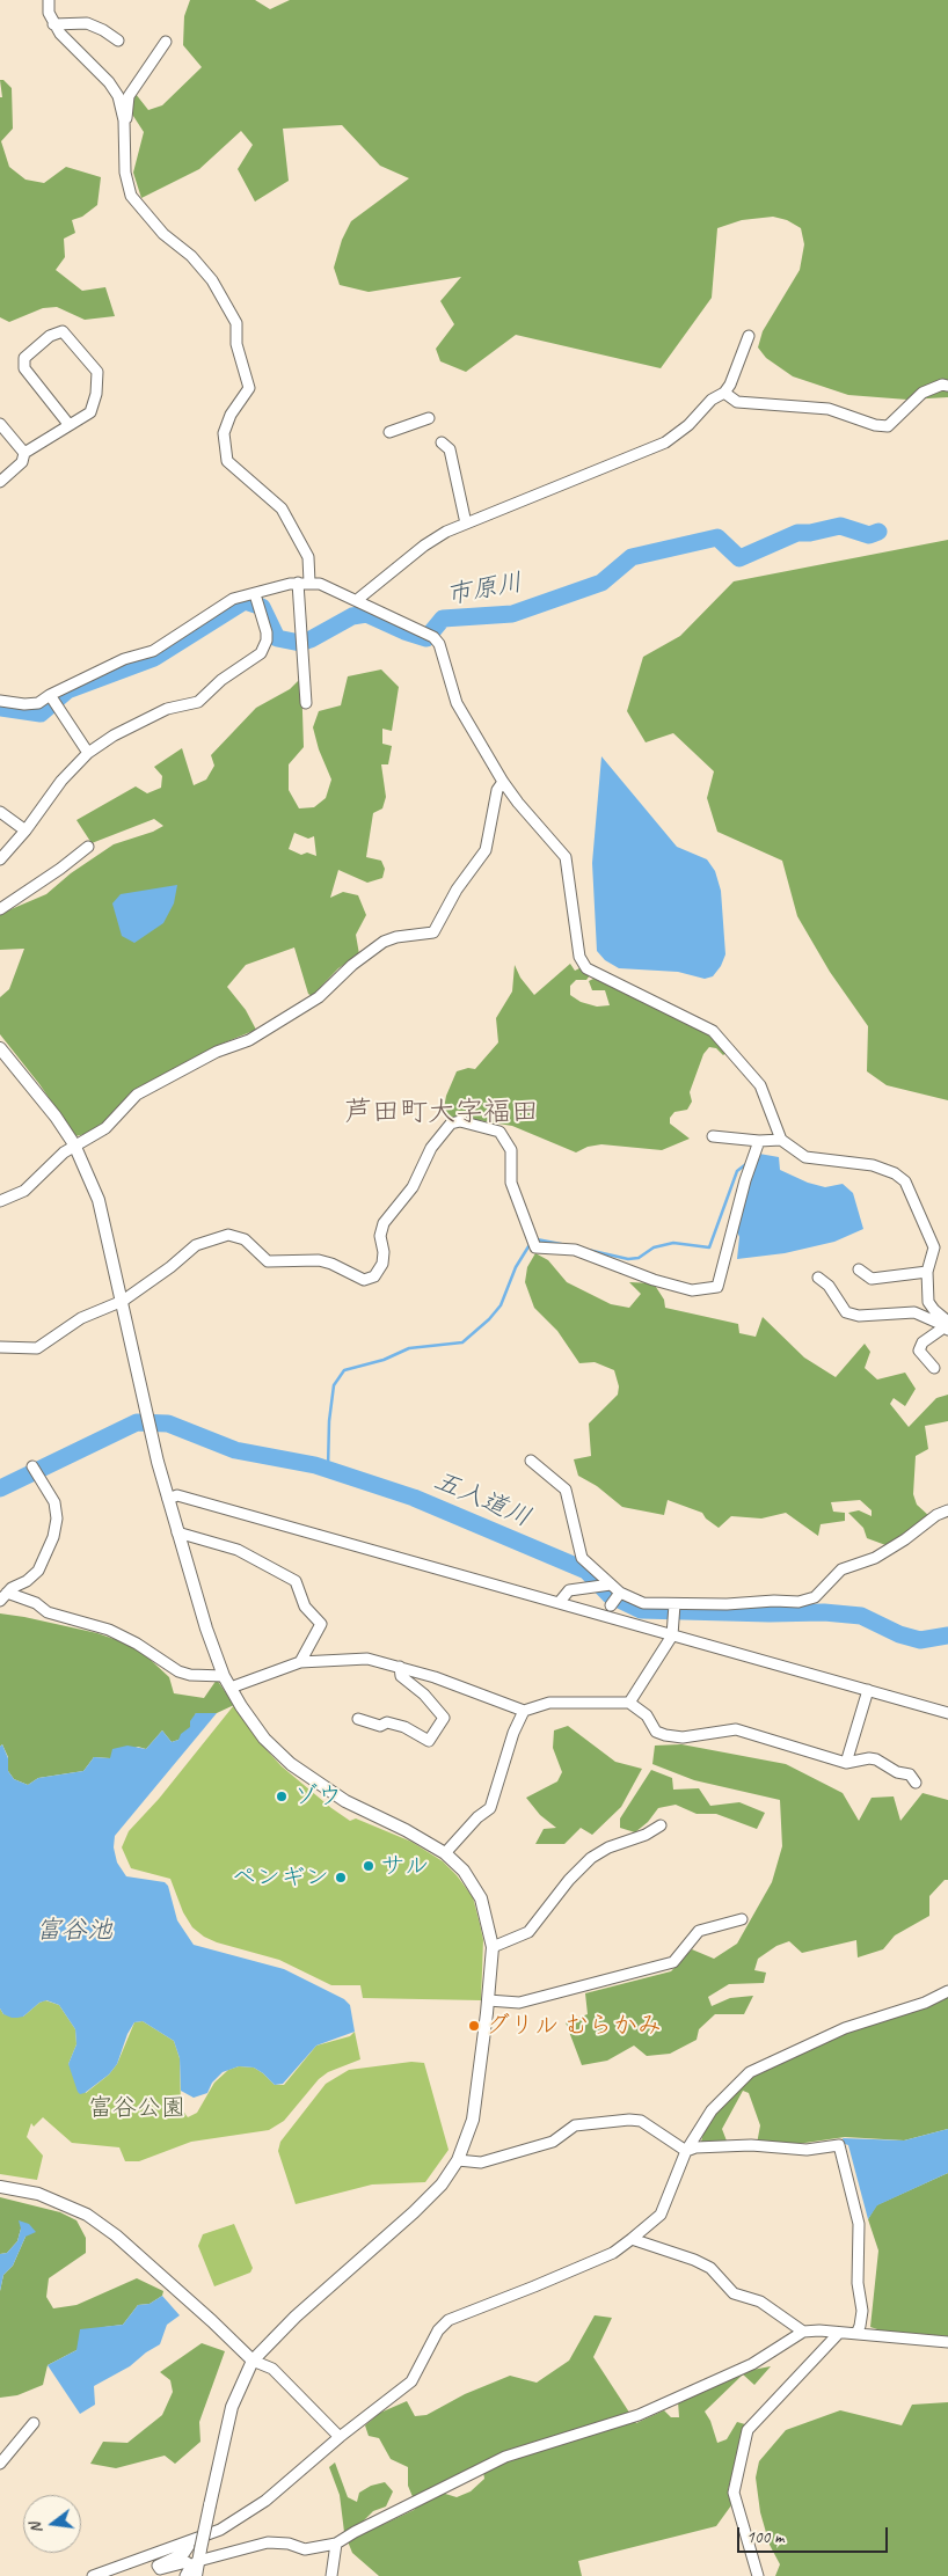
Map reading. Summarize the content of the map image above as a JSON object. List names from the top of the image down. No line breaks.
{"districts":["芦田町大字福田"],"water":["市原川","五入道川","富谷池"],"parks":["富谷公園"],"places":["ゾウ","サル","ペンギン","グリル むらかみ"],"scale_bar":"100 m","north":"left"}
